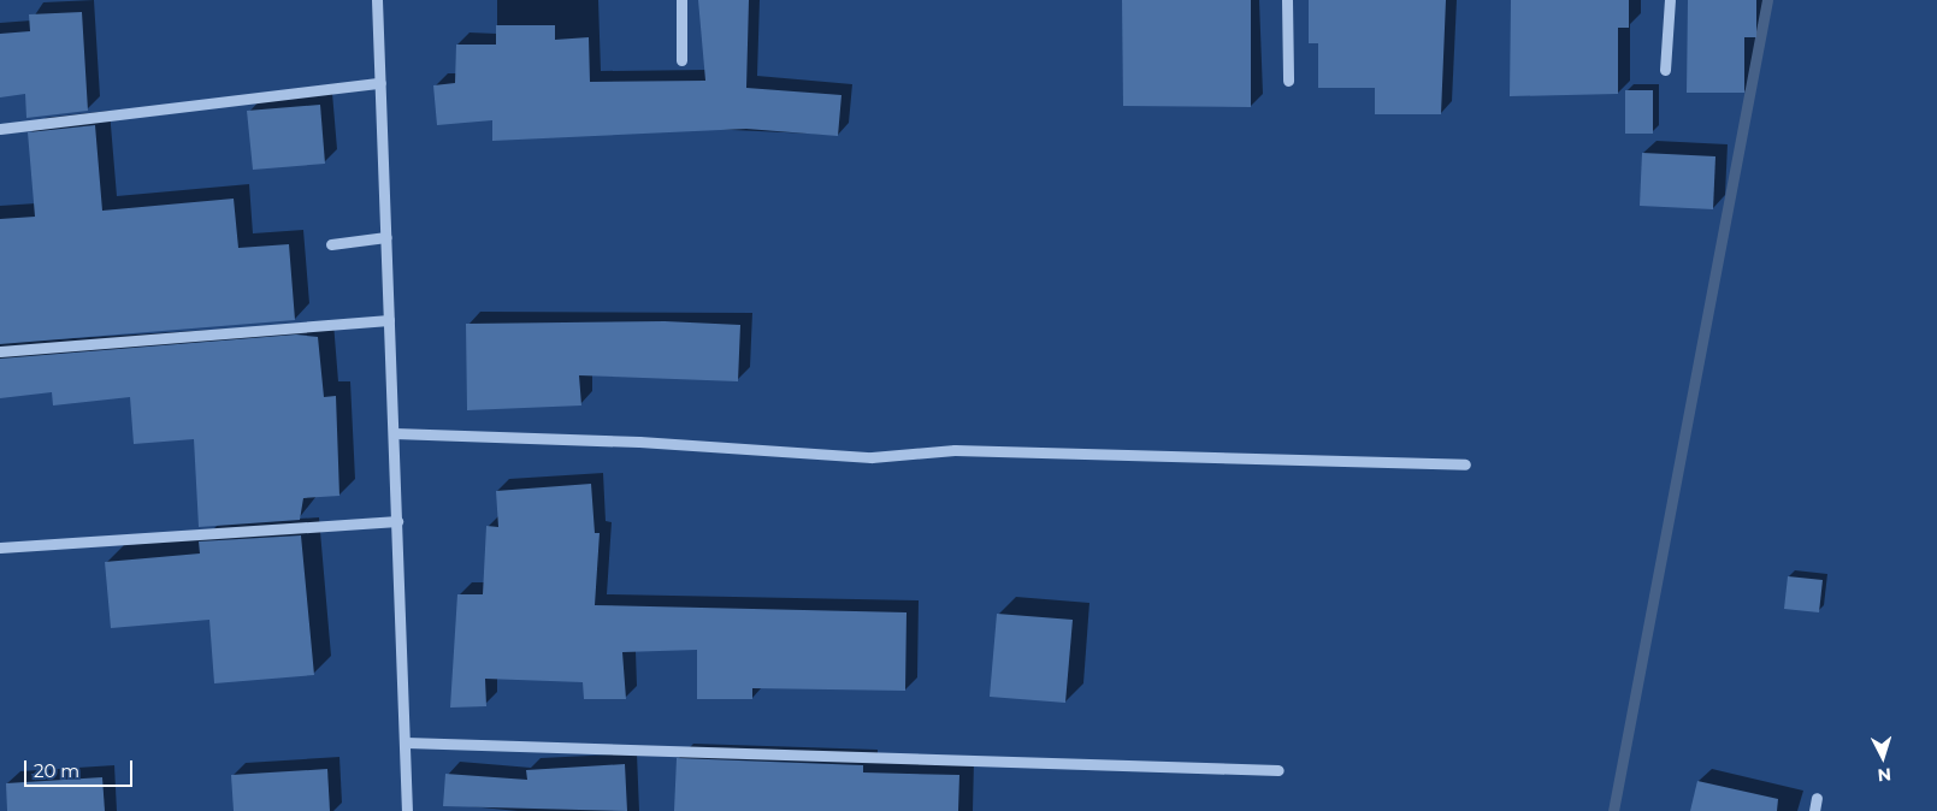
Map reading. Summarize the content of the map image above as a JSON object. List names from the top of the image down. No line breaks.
{"scale_bar":"20 m","north":"bottom"}
